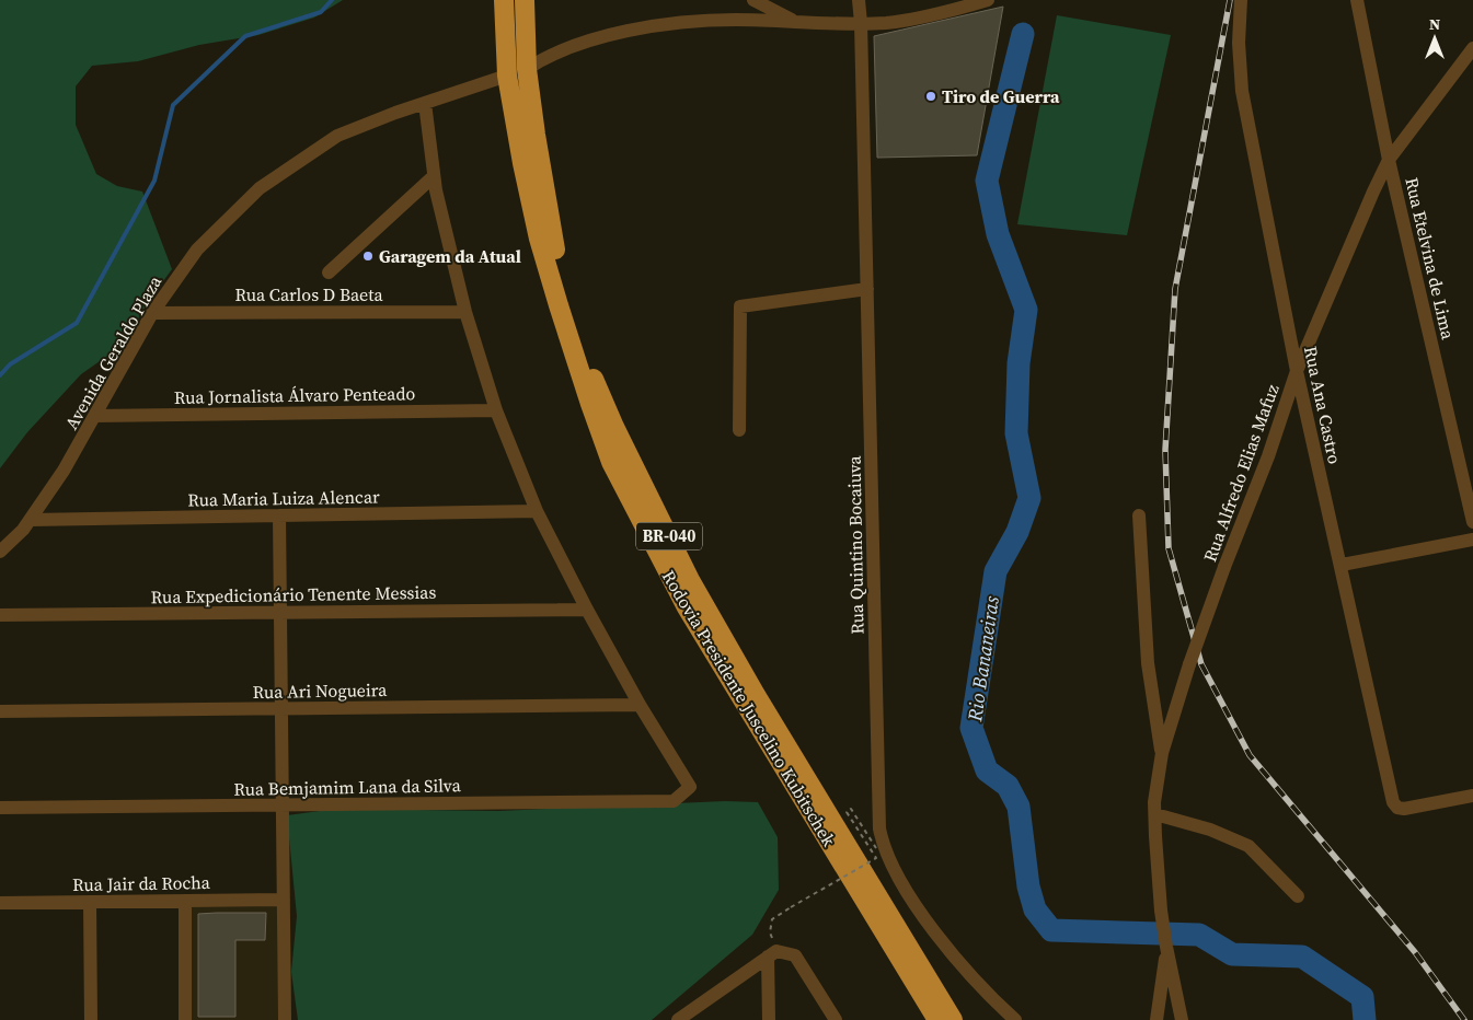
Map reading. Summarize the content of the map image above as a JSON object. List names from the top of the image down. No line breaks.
{"streets":{"highway":["BR-040","Rodovia Presidente Juscelino Kubitschek"],"street":["Rua Etelvina de Lima","Rua Carlos D Baeta","Avenida Geraldo Plaza","Rua Jornalista Álvaro Penteado","Rua Ana Castro","Rua Alfredo Elias Mafuz","Rua Maria Luiza Alencar","Rua Quintino Bocaiuva","Rua Expedicionário Tenente Messias","Rua Ari Nogueira","Rua Bemjamim Lana da Silva","Rua Jair da Rocha"]},"crossings":[["Rua Etelvina de Lima","Rua Alfredo Elias Mafuz"],["Rua Carlos D Baeta","Avenida Geraldo Plaza"],["Avenida Geraldo Plaza","Rua Jornalista Álvaro Penteado"],["Avenida Geraldo Plaza","Rua Maria Luiza Alencar"],["Avenida Geraldo Plaza","Rodovia Presidente Juscelino Kubitschek"],["Rua Ana Castro","Rua Alfredo Elias Mafuz"],["Rua Ari Nogueira","Rua Bemjamim Lana da Silva"]],"water":["Rio Bananeiras"],"places":["Tiro de Guerra","Garagem da Atual"],"north":"top"}
